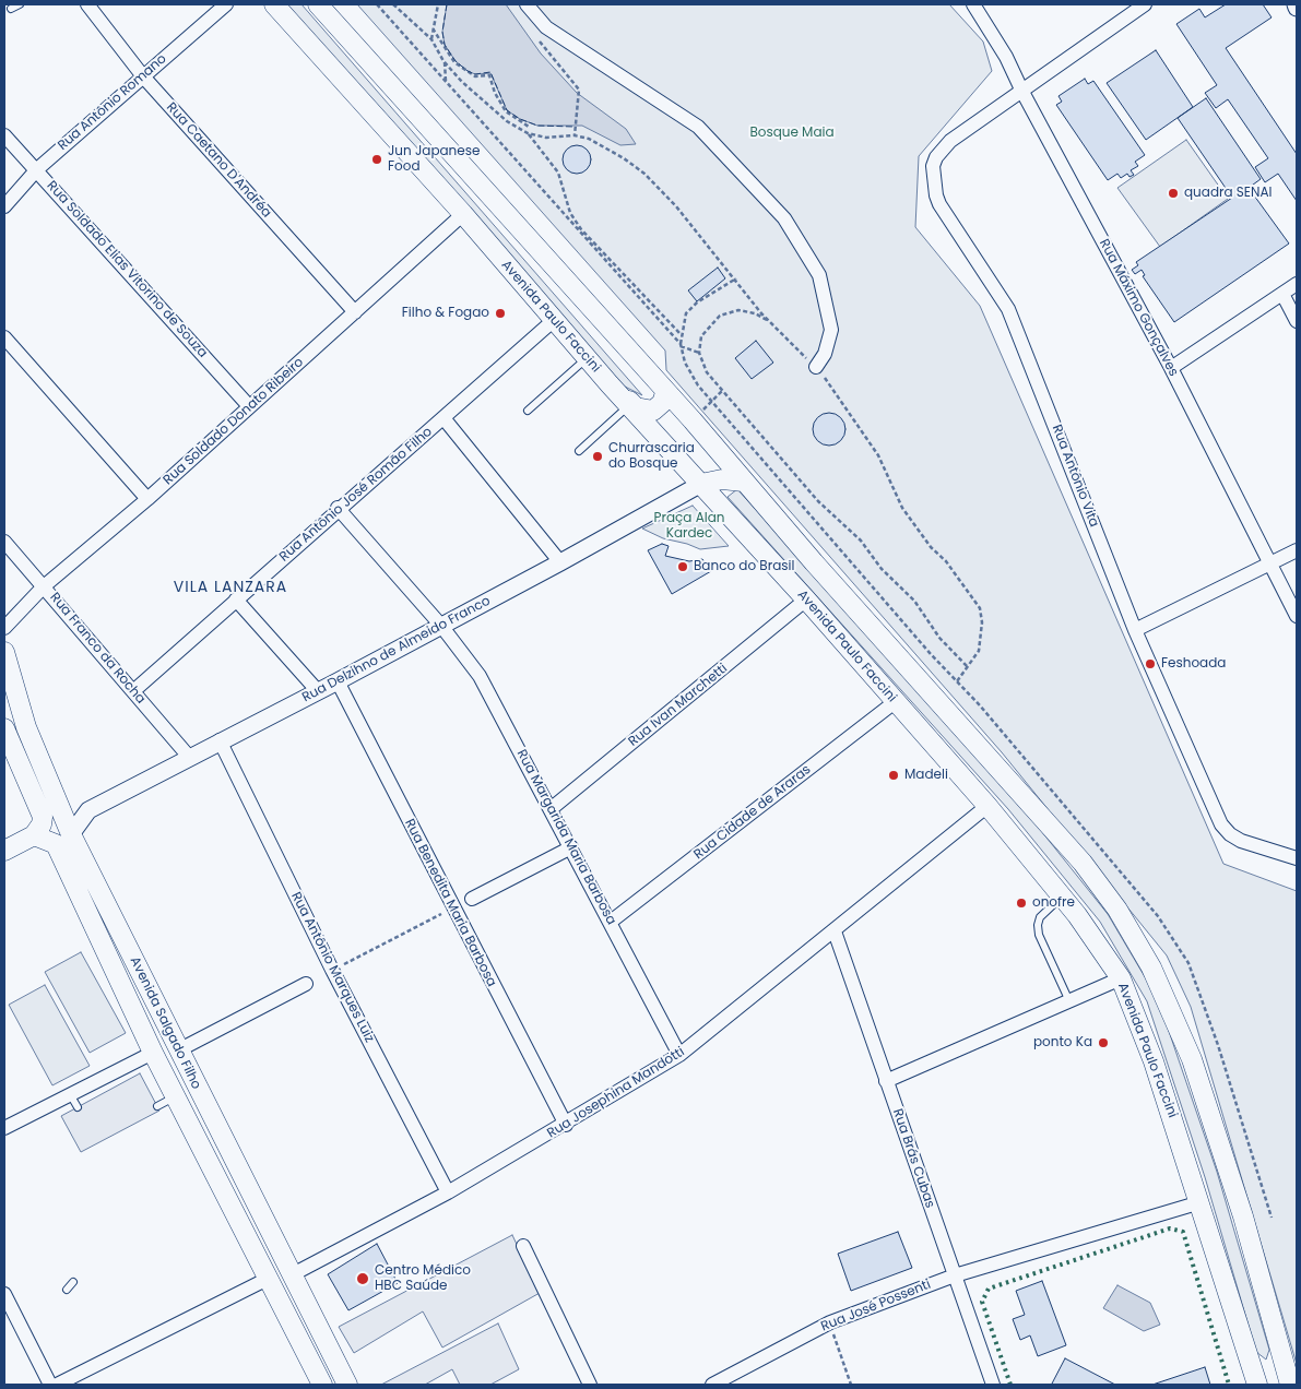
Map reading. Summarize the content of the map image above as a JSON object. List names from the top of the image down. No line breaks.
{"streets":{"main road":["Avenida Paulo Faccini","Avenida Salgado Filho"],"street":["Rua Antônio Romano","Rua Caetano D'Andréa","Rua Soldado Elias Vitorino de Souza","Rua Máximo Gonçalves","Rua Soldado Donato Ribeiro","Rua Antônio Vita","Rua Antônio José Romão Filho","Rua Franco da Rocha","Rua Delzihno de Almeido Franco","Rua Ivan Marchetti","Rua Cidade de Araras","Rua Margarida Maria Barbosa","Rua Benedita Maria Barbosa","Rua Antônio Marques Luiz","Rua Josephina Mandotti","Rua Brás Cubas","Rua José Possenti"]},"crossings":[["Rua Antônio Romano","Rua Caetano D'Andréa"],["Rua Antônio Romano","Rua Soldado Elias Vitorino de Souza"],["Rua Caetano D'Andréa","Rua Soldado Donato Ribeiro"],["Rua Soldado Elias Vitorino de Souza","Rua Soldado Donato Ribeiro"],["Rua Máximo Gonçalves","Rua Antônio Vita"],["Avenida Paulo Faccini","Rua Soldado Donato Ribeiro"],["Avenida Paulo Faccini","Rua Antônio José Romão Filho"],["Avenida Paulo Faccini","Rua Delzihno de Almeido Franco"],["Avenida Paulo Faccini","Rua Ivan Marchetti"],["Avenida Paulo Faccini","Rua Cidade de Araras"],["Avenida Paulo Faccini","Rua Josephina Mandotti"],["Avenida Paulo Faccini","Rua José Possenti"],["Rua Soldado Donato Ribeiro","Rua Franco da Rocha"],["Rua Antônio José Romão Filho","Rua Franco da Rocha"],["Rua Antônio José Romão Filho","Rua Margarida Maria Barbosa"],["Rua Franco da Rocha","Rua Delzihno de Almeido Franco"],["Rua Delzihno de Almeido Franco","Rua Margarida Maria Barbosa"],["Rua Delzihno de Almeido Franco","Rua Benedita Maria Barbosa"],["Rua Delzihno de Almeido Franco","Rua Antônio Marques Luiz"],["Rua Delzihno de Almeido Franco","Avenida Salgado Filho"],["Rua Ivan Marchetti","Rua Margarida Maria Barbosa"],["Rua Cidade de Araras","Rua Margarida Maria Barbosa"],["Rua Margarida Maria Barbosa","Rua Josephina Mandotti"],["Rua Benedita Maria Barbosa","Rua Josephina Mandotti"],["Rua Antônio Marques Luiz","Rua Josephina Mandotti"],["Avenida Salgado Filho","Rua Josephina Mandotti"],["Rua Josephina Mandotti","Rua Brás Cubas"],["Rua Brás Cubas","Rua José Possenti"]],"districts":["VILA LANZARA"],"parks":["Bosque Maia","Praça Alan Kardec"],"places":["Jun Japanese Food","quadra SENAI","Filho & Fogao","Churrascaria do Bosque","Banco do Brasil","Feshoada","Madeli","onofre","ponto Ka","Centro Médico HBC Saúde"]}
